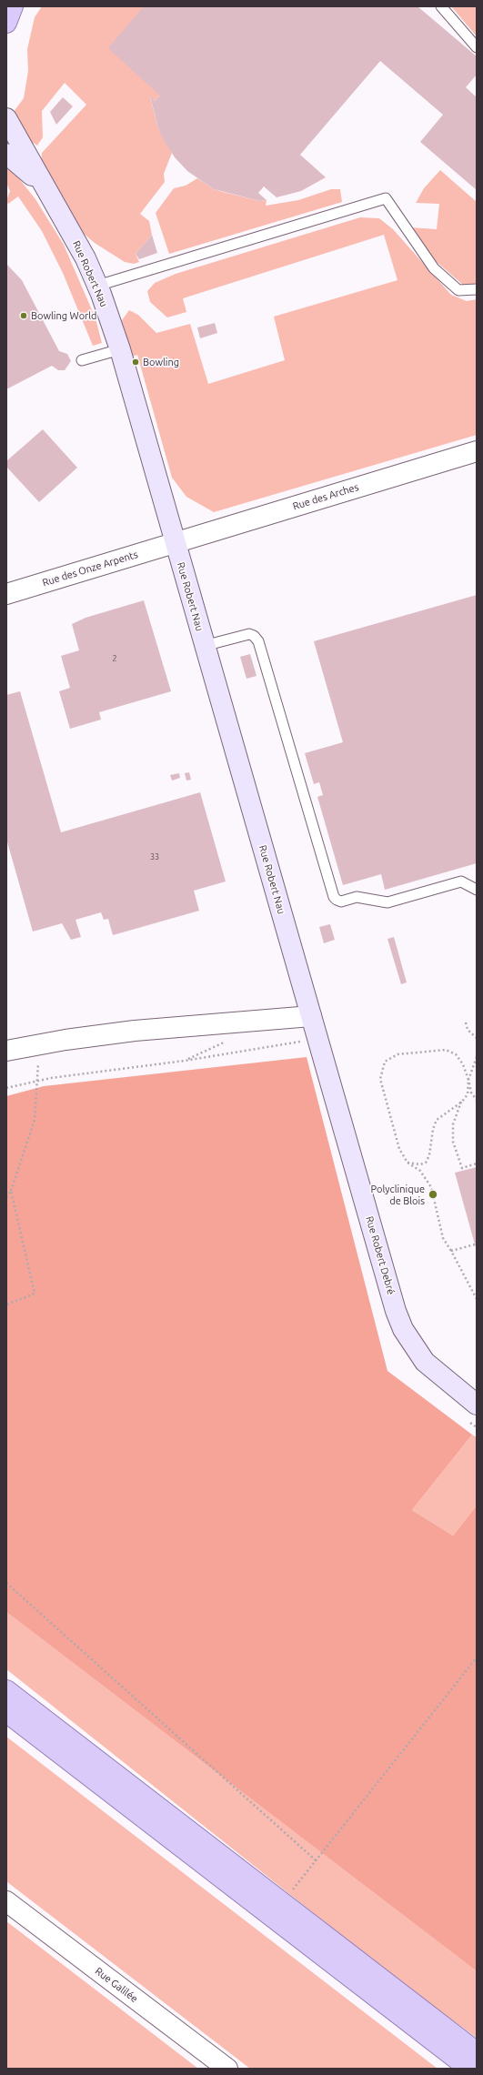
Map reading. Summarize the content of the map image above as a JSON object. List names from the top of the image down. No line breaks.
{"streets":{"street":["Rue Robert Nau","Rue des Arches","Rue des Onze Arpents","Rue Robert Debré","Rue Galilée"]},"crossings":[["Rue Robert Nau","Rue des Arches"],["Rue Robert Nau","Rue des Onze Arpents"],["Rue Robert Nau","Rue Robert Debré"],["Rue des Arches","Rue des Onze Arpents"]],"places":["Bowling World","Bowling","Polyclinique de Blois"],"house_numbers":["2","33"]}
